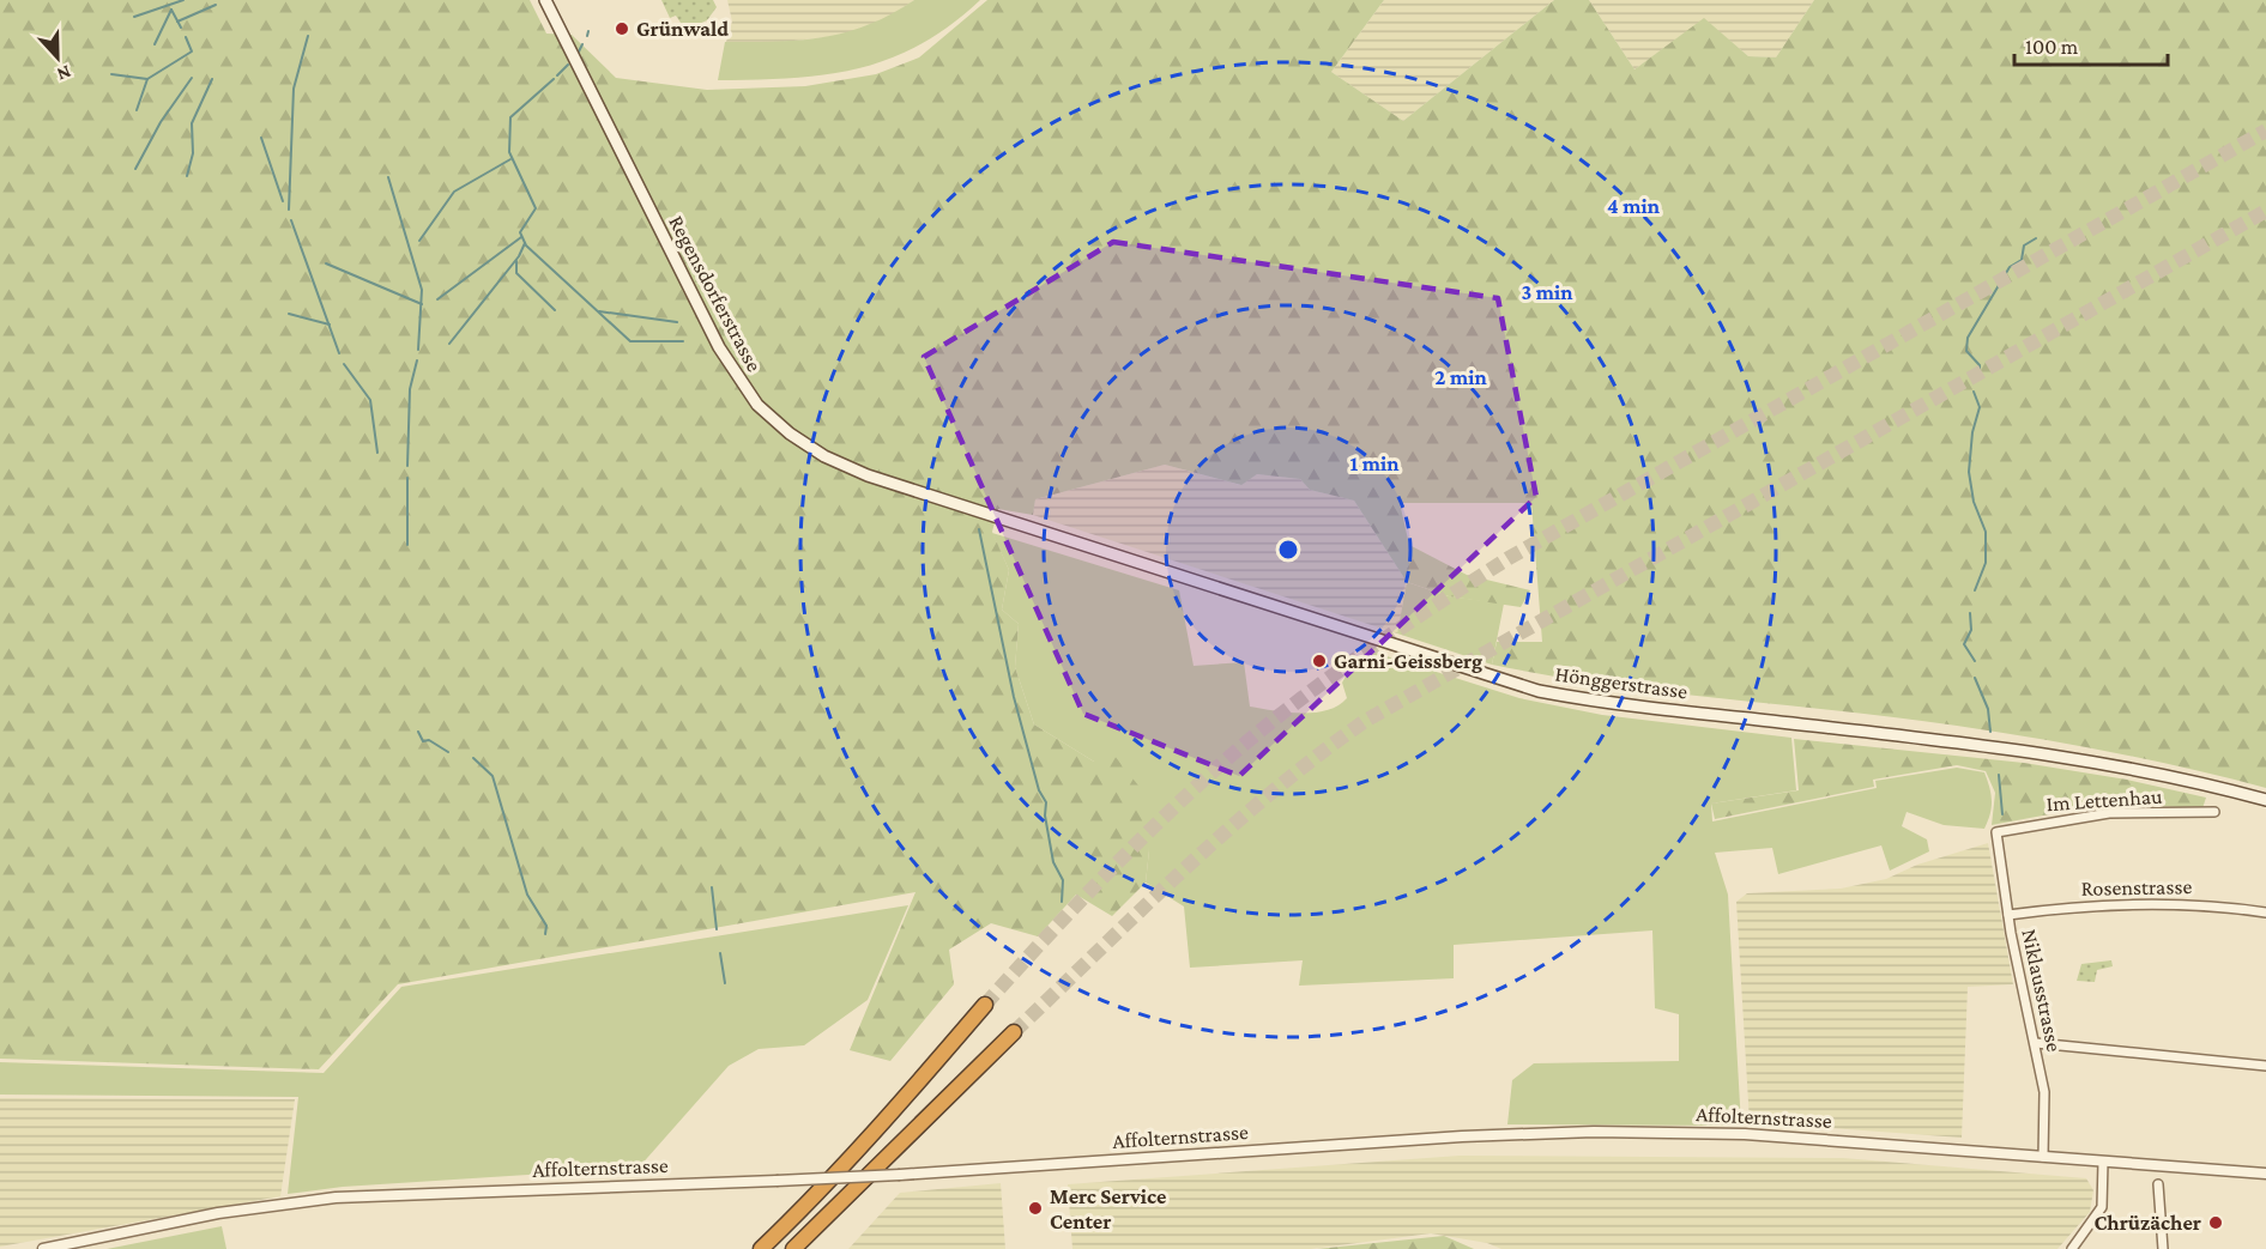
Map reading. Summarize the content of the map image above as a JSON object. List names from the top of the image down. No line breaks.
{"streets":{"main road":["Regensdorferstrasse","Hönggerstrasse"],"street":["Im Lettenhau","Rosenstrasse","Niklausstrasse","Affolternstrasse"]},"crossings":[["Regensdorferstrasse","Hönggerstrasse"],["Im Lettenhau","Niklausstrasse"],["Rosenstrasse","Niklausstrasse"],["Niklausstrasse","Affolternstrasse"]],"places":["Grünwald","Garni-Geissberg","Merc Service Center","Chrüzächer"],"scale_bar":"100 m","north":"bottom","rings":["4 min","3 min","2 min","1 min"]}
